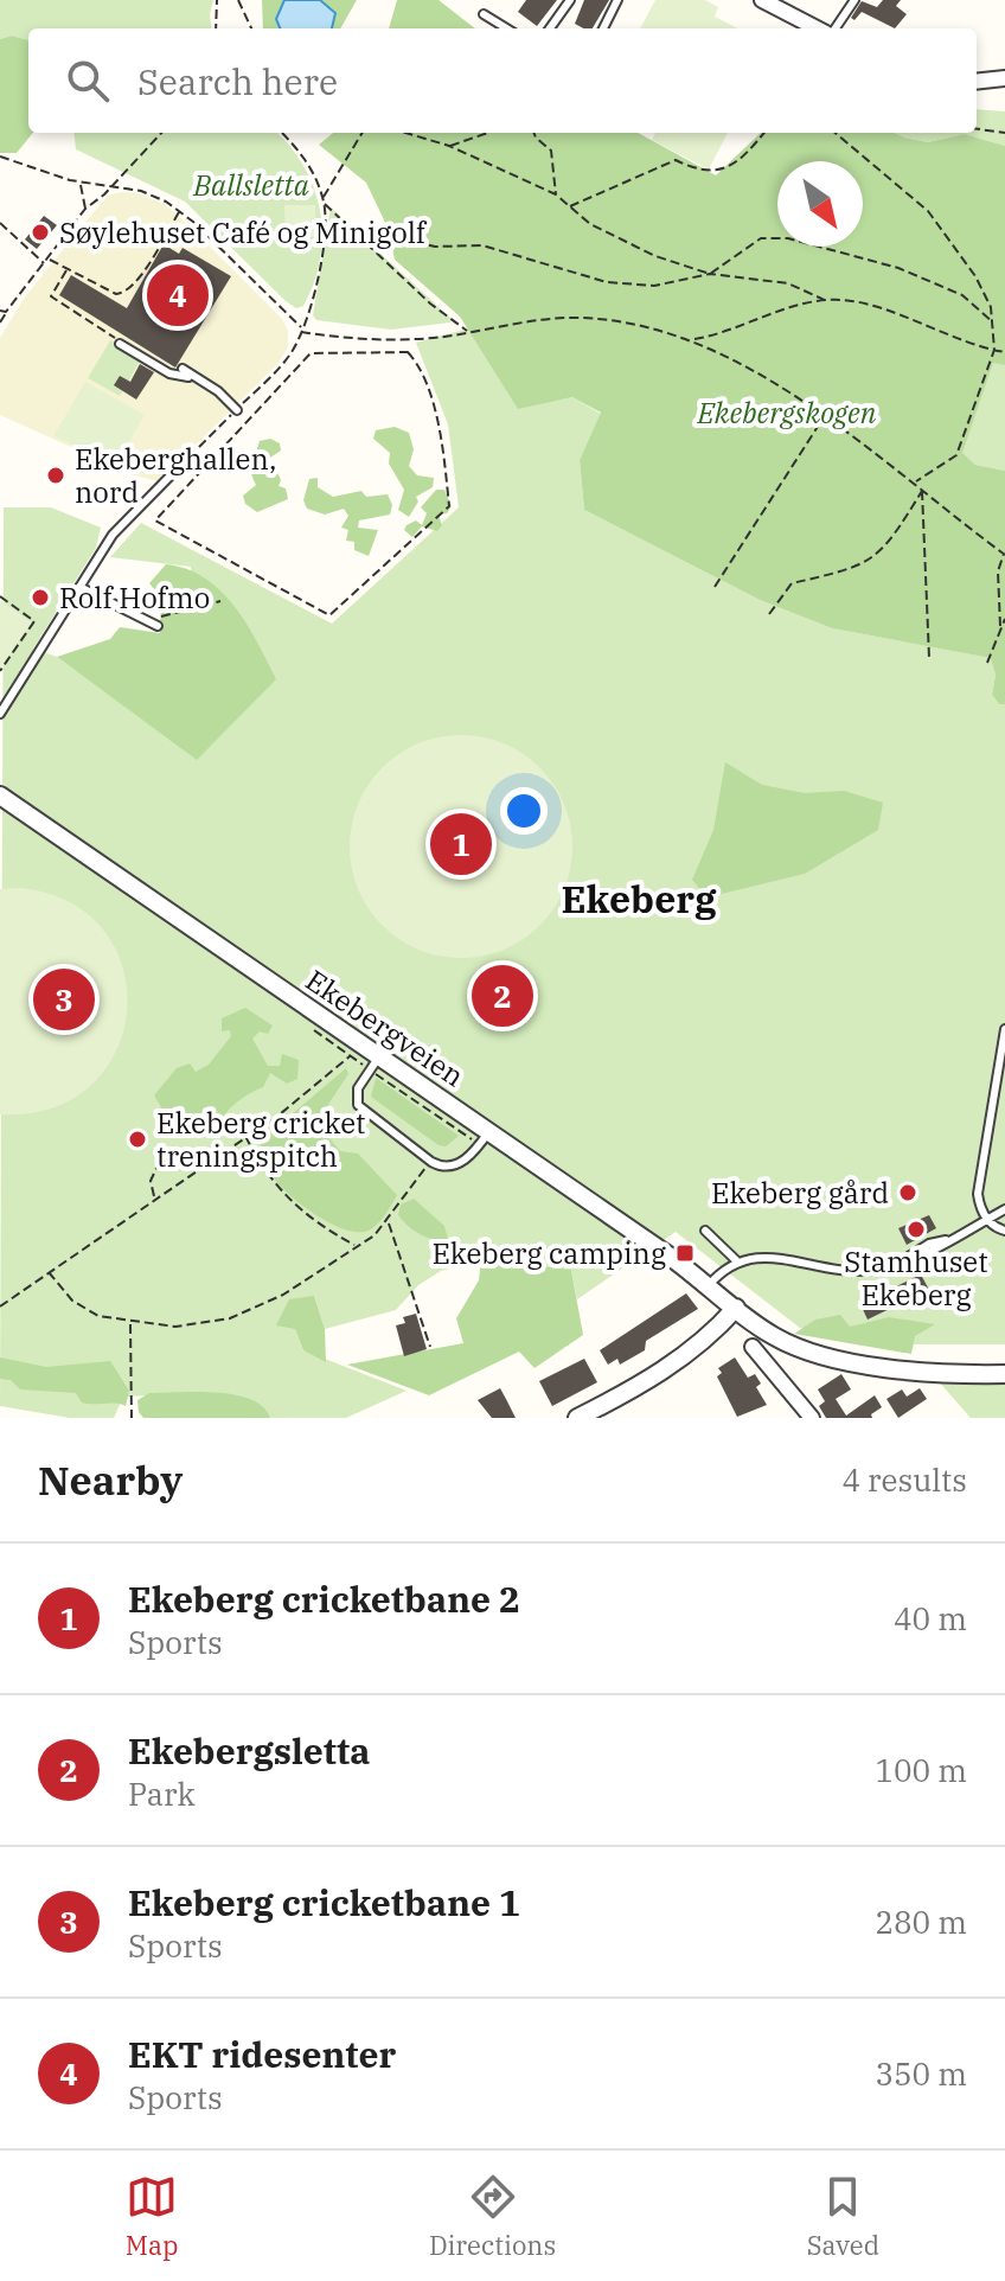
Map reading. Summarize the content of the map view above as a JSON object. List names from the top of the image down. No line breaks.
{"streets":{"street":["Ekebergveien"]},"districts":["Ekeberg"],"parks":["Ballsletta","Ekebergskogen"],"places":{"other":["Søylehuset Café og Minigolf","Ekeberghallen, nord","Rolf Hofmo","Ekeberg cricket treningspitch","Ekeberg gård","Stamhuset Ekeberg"],"transit":["Ekeberg camping"]},"north":"bottom right","page":{"search":"Search here","pins":["4","1","2","3"],"heading":["Nearby","4 results"],"list":[{"mark":"1","name":"Ekeberg cricketbane 2","note":"Sports","value":"40 m"},{"mark":"2","name":"Ekebergsletta","note":"Park","value":"100 m"},{"mark":"3","name":"Ekeberg cricketbane 1","note":"Sports","value":"280 m"},{"mark":"4","name":"EKT ridesenter","note":"Sports","value":"350 m"}],"nav":["Map","Directions","Saved"]}}
